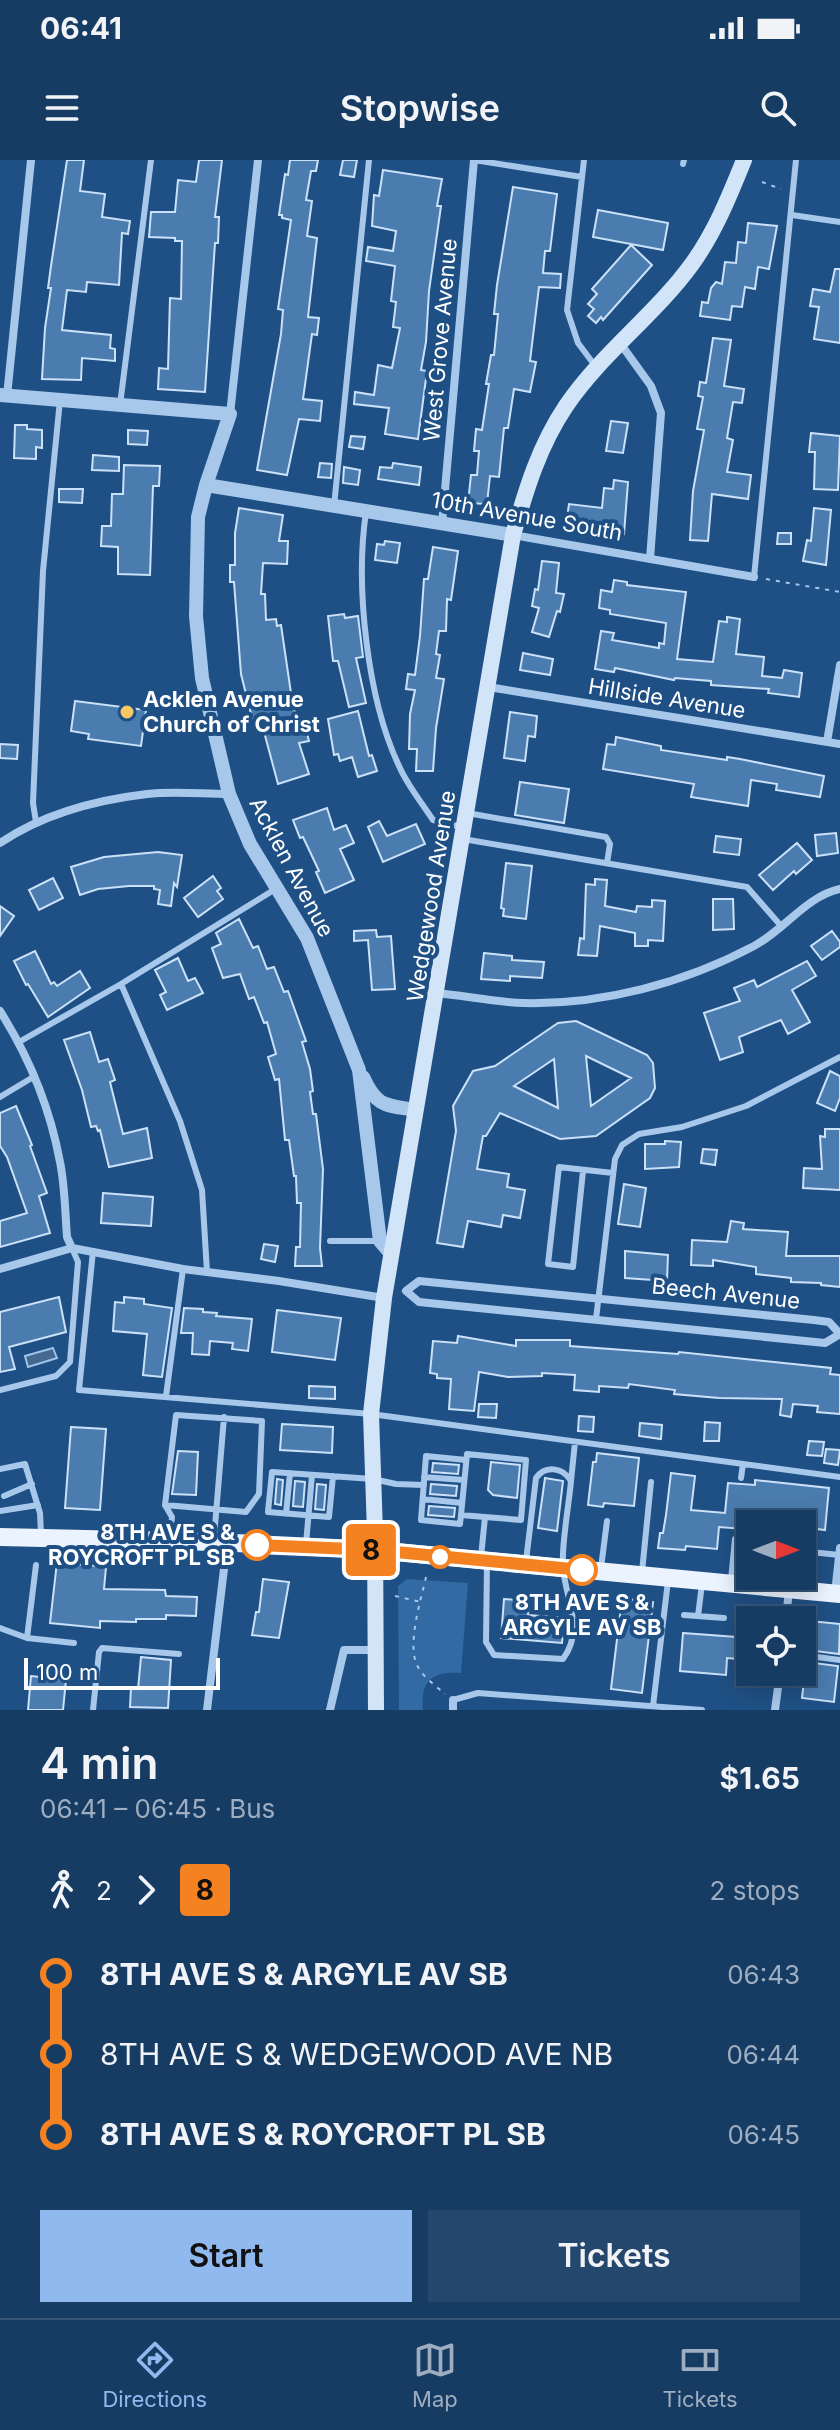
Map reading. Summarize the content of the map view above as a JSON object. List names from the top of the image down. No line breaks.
{"streets":{"main road":["Wedgewood Avenue"],"street":["West Grove Avenue","10th Avenue South","Hillside Avenue","Acklen Avenue","Beech Avenue"]},"crossings":[["West Grove Avenue","10th Avenue South"],["10th Avenue South","Acklen Avenue"],["10th Avenue South","Wedgewood Avenue"],["Hillside Avenue","Wedgewood Avenue"]],"places":["Acklen Avenue Church of Christ","8TH AVE S & ROYCROFT PL SB","8TH AVE S & ARGYLE AV SB"],"lines":["bus line 8"],"scale_bar":"100 m","north":"right","page":{"status":"06:41","header":"Stopwise","on_map":"8","scale":"100 m","heading":["4 min","06:41 – 06:45 · Bus","$1.65"],"legs":["2","8","2 stops"],"list":[{"name":"8TH AVE S & ARGYLE AV SB","value":"06:43"},{"name":"8TH AVE S & WEDGEWOOD AVE NB","value":"06:44"},{"name":"8TH AVE S & ROYCROFT PL SB","value":"06:45"}],"buttons":["Start","Tickets"],"tabs":["Directions","Map","Tickets"]}}
